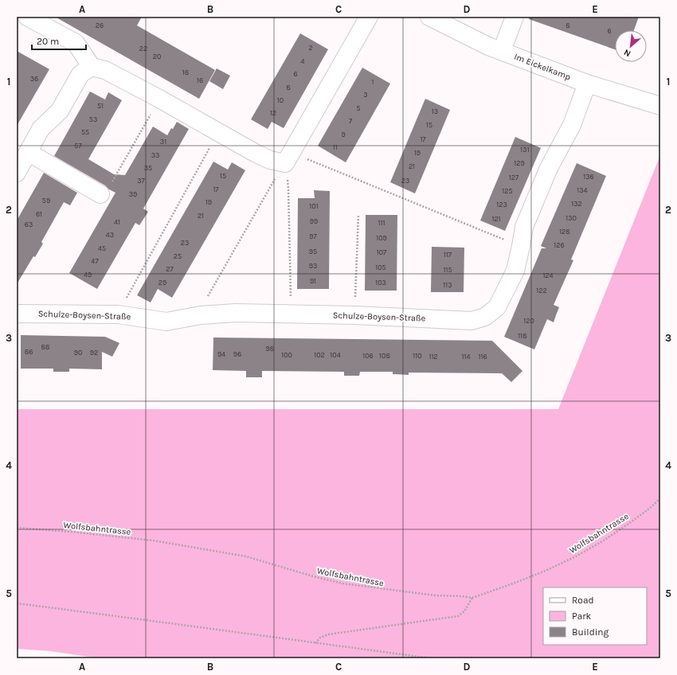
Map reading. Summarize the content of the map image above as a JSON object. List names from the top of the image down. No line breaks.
{"streets":{"street":["Im Eickelkamp","Schulze-Boysen-Straße"],"path":["Wolfsbahntrasse"]},"crossings":[["Im Eickelkamp","Schulze-Boysen-Straße"]],"house_numbers":["26","8","6","2","22","20","4","18","6","36","16","1","8","3","10","51","5","13","12","53","7","15","55","9","17","31","57","11","131","19","33","129","21","35","15","136","127","37","23","17","134","125","39","59","19","132","123","101","61","21","130","121","99","41","111","63","128","43","97","109","23","126","45","95","107","117","25","47","93","105","27","115","49","124","91","29","103","113","122","120","118","88","98","86","90","92","94","96","100","102","104","106","108","110","112","114","116"],"legend":["Road","Park","Building"],"scale_bar":"20 m","north":"bottom left","grid":{"columns":["A","B","C","D","E"],"rows":["1","2","3","4","5"]}}
